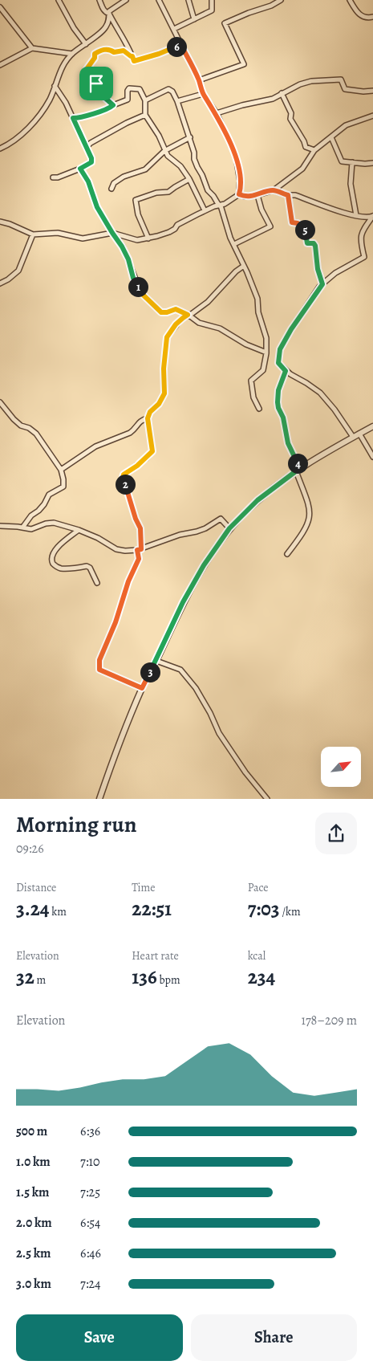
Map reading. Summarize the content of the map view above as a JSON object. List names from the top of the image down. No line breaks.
{"north":"top right","page":{"pins":["6","5","1","4","2","3"],"heading":["Morning run","09:26"],"stats":[["Distance","3.24 km"],["Time","22:51"],["Pace","7:03 /km"],["Elevation","32 m"],["Heart rate","136 bpm"],["kcal","234"]],"chart":["Elevation","178–209 m"],"list":[{"name":"500 m","note":"6:36"},{"name":"1.0 km","note":"7:10"},{"name":"1.5 km","note":"7:25"},{"name":"2.0 km","note":"6:54"},{"name":"2.5 km","note":"6:46"},{"name":"3.0 km","note":"7:24"}],"buttons":["Save","Share"]}}
